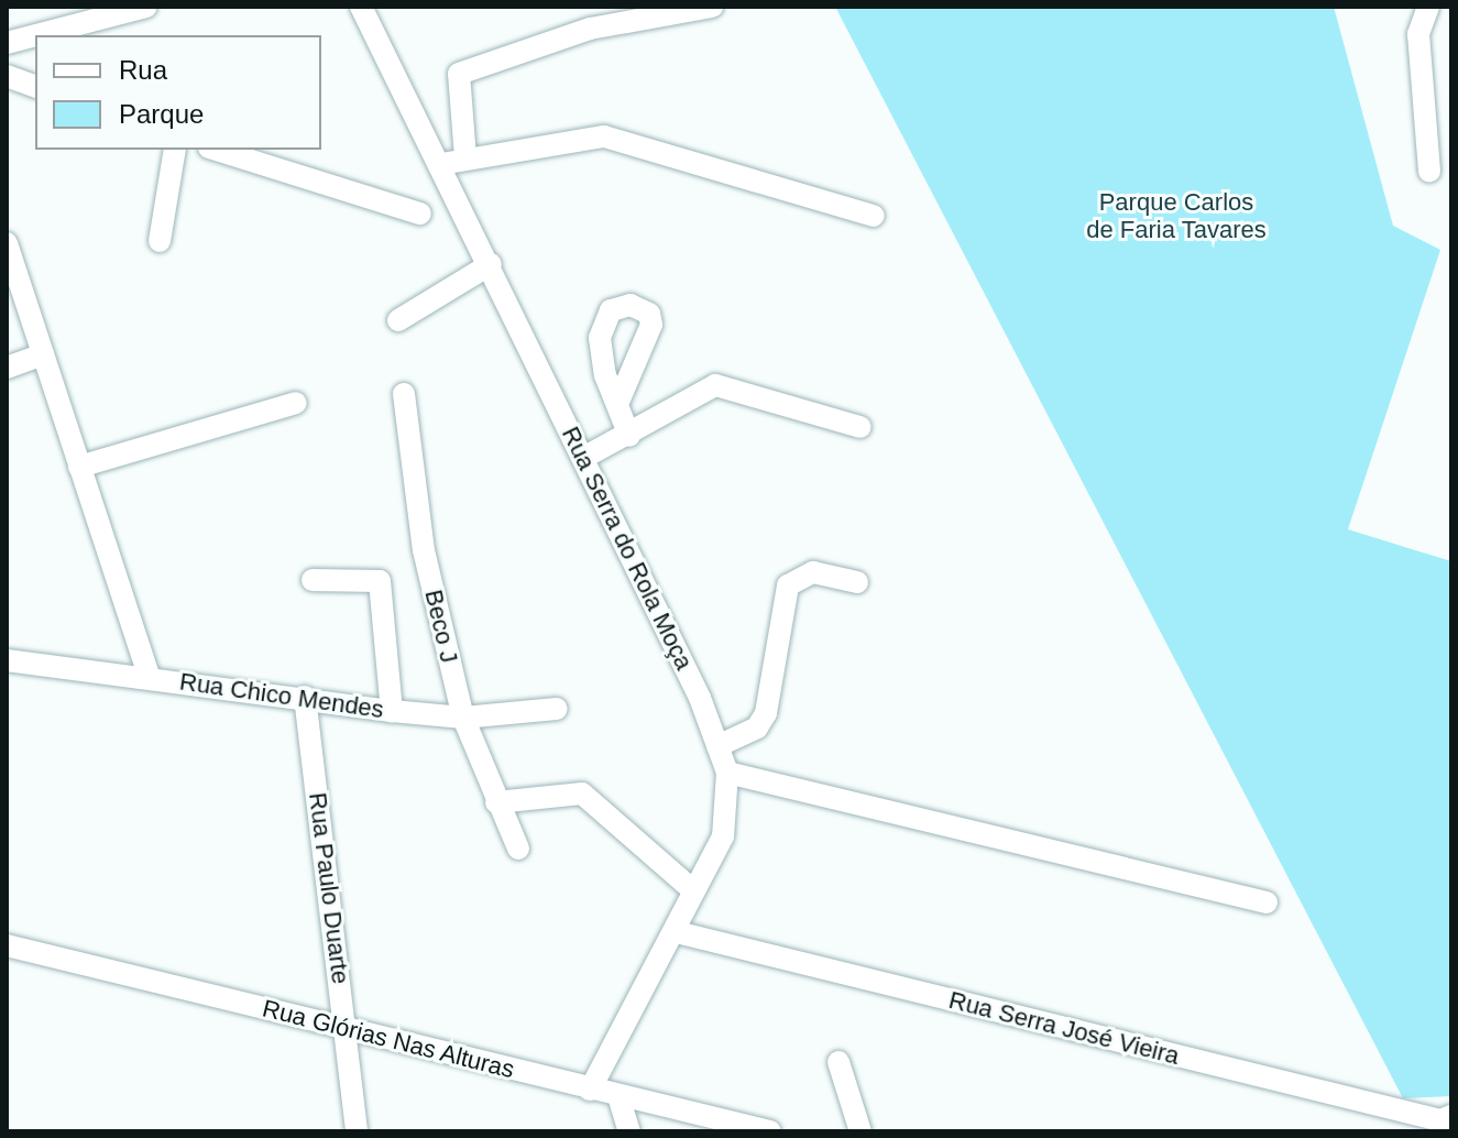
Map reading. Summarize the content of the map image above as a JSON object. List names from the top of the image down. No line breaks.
{"streets":{"street":["Rua Serra do Rola Moça","Beco J","Rua Chico Mendes","Rua Paulo Duarte","Rua Serra José Vieira","Rua Glórias Nas Alturas"]},"crossings":[["Rua Serra do Rola Moça","Rua Serra José Vieira"],["Rua Serra do Rola Moça","Rua Glórias Nas Alturas"],["Beco J","Rua Chico Mendes"],["Rua Chico Mendes","Rua Paulo Duarte"],["Rua Paulo Duarte","Rua Glórias Nas Alturas"]],"parks":["Parque Carlos de Faria Tavares"],"legend":["Rua","Parque"]}
